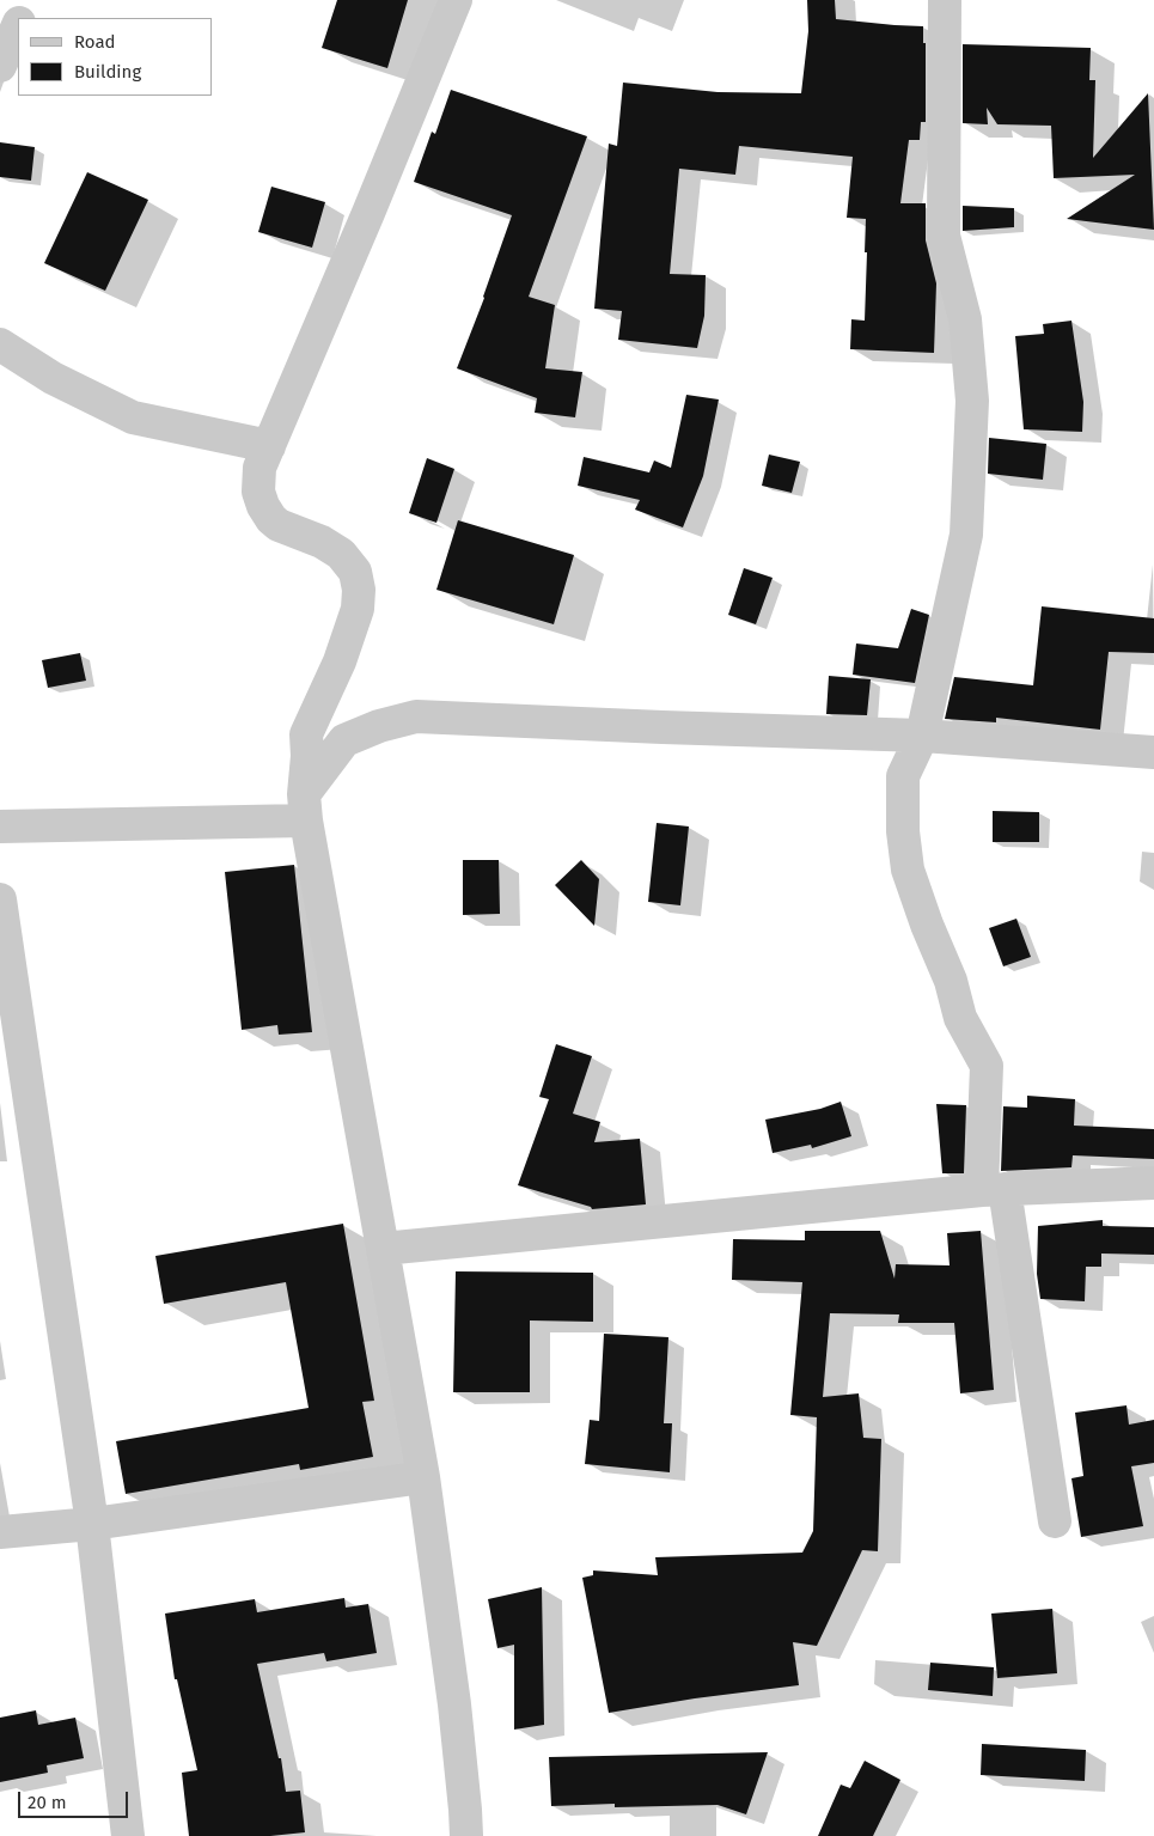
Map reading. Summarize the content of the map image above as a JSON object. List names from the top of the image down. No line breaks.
{"legend":["Road","Building"],"scale_bar":"20 m"}
